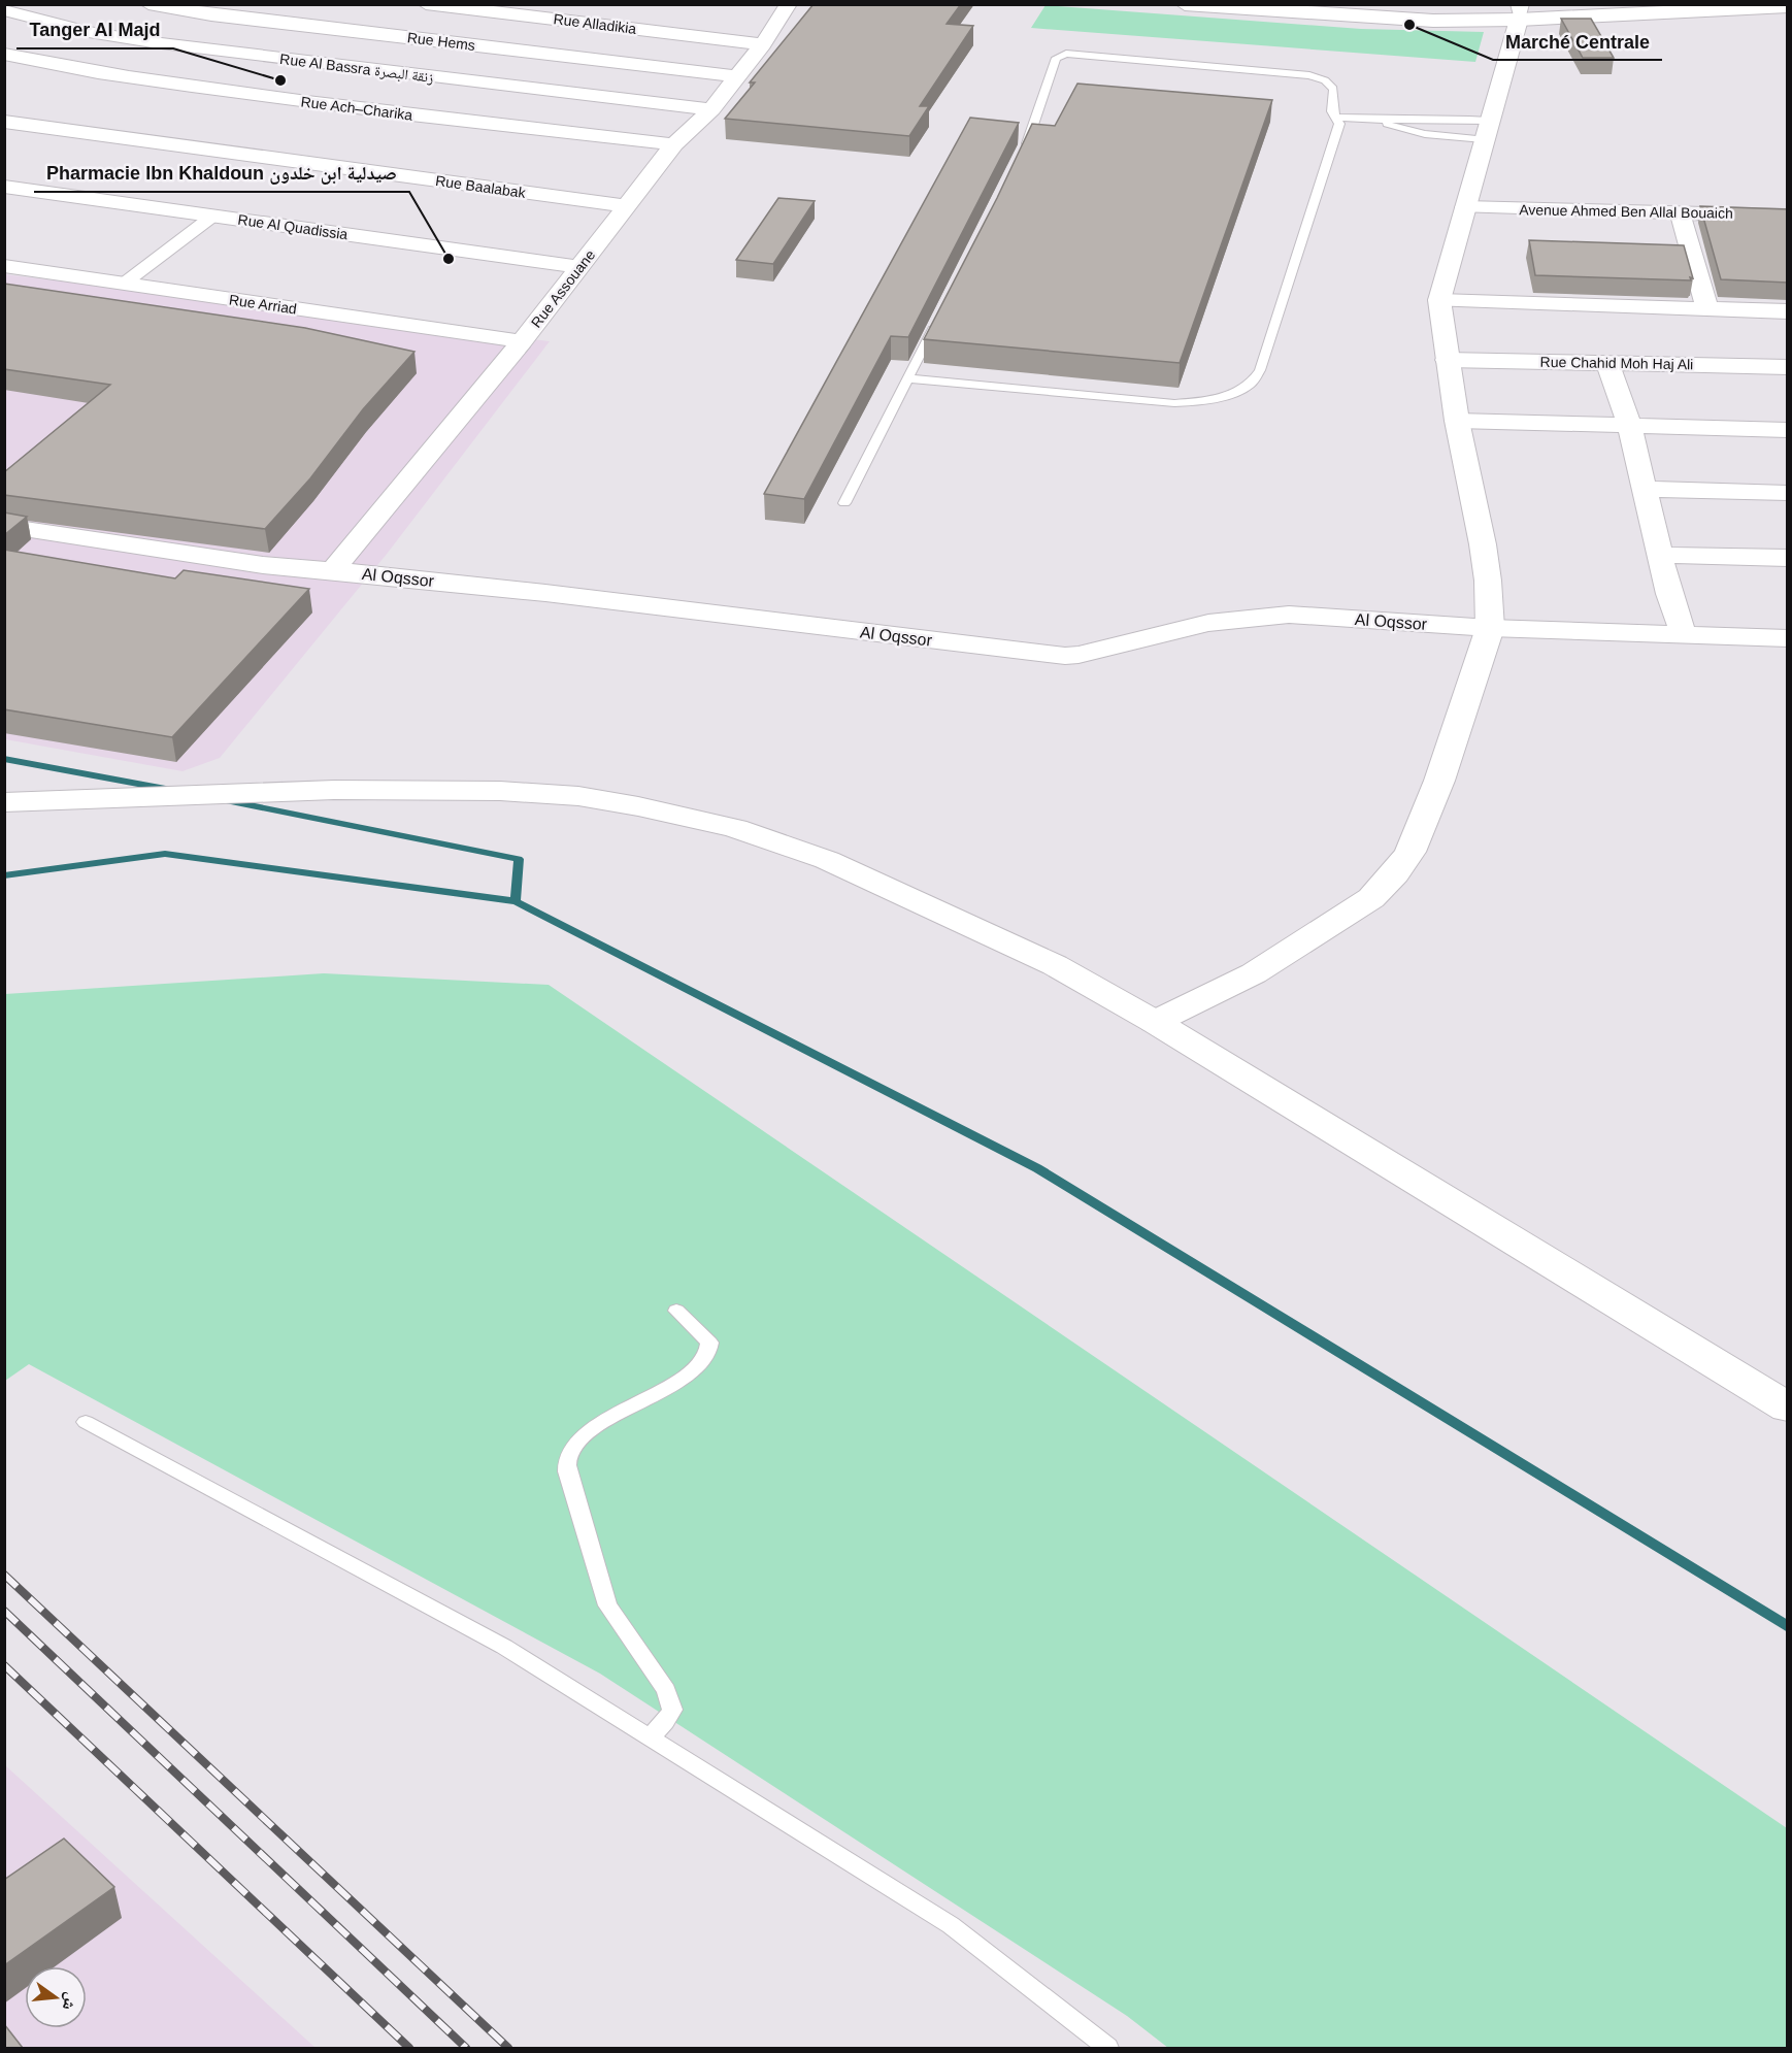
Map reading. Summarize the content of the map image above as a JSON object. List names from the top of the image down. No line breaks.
{"streets":{"street":["Rue Alladikia","Rue Hems","Rue Al Bassra زنقة البصرة","Rue Ach–Charika","Rue Baalabak","Avenue Ahmed Ben Allal Bouaich","Rue Al Quadissia","Rue Assouane","Rue Arriad","Rue Chahid Moh Haj Ali","Al Oqssor"]},"crossings":[["Rue Alladikia","Rue Assouane"],["Rue Hems","Rue Assouane"],["Rue Al Bassra زنقة البصرة","Rue Assouane"],["Rue Ach–Charika","Rue Assouane"],["Rue Baalabak","Rue Assouane"],["Rue Al Quadissia","Rue Assouane"],["Rue Assouane","Rue Arriad"],["Rue Assouane","Al Oqssor"]],"places":["Marché Centrale","Tanger Al Majd","Pharmacie Ibn Khaldoun صيدلية ابن خلدون"],"north":"right"}
